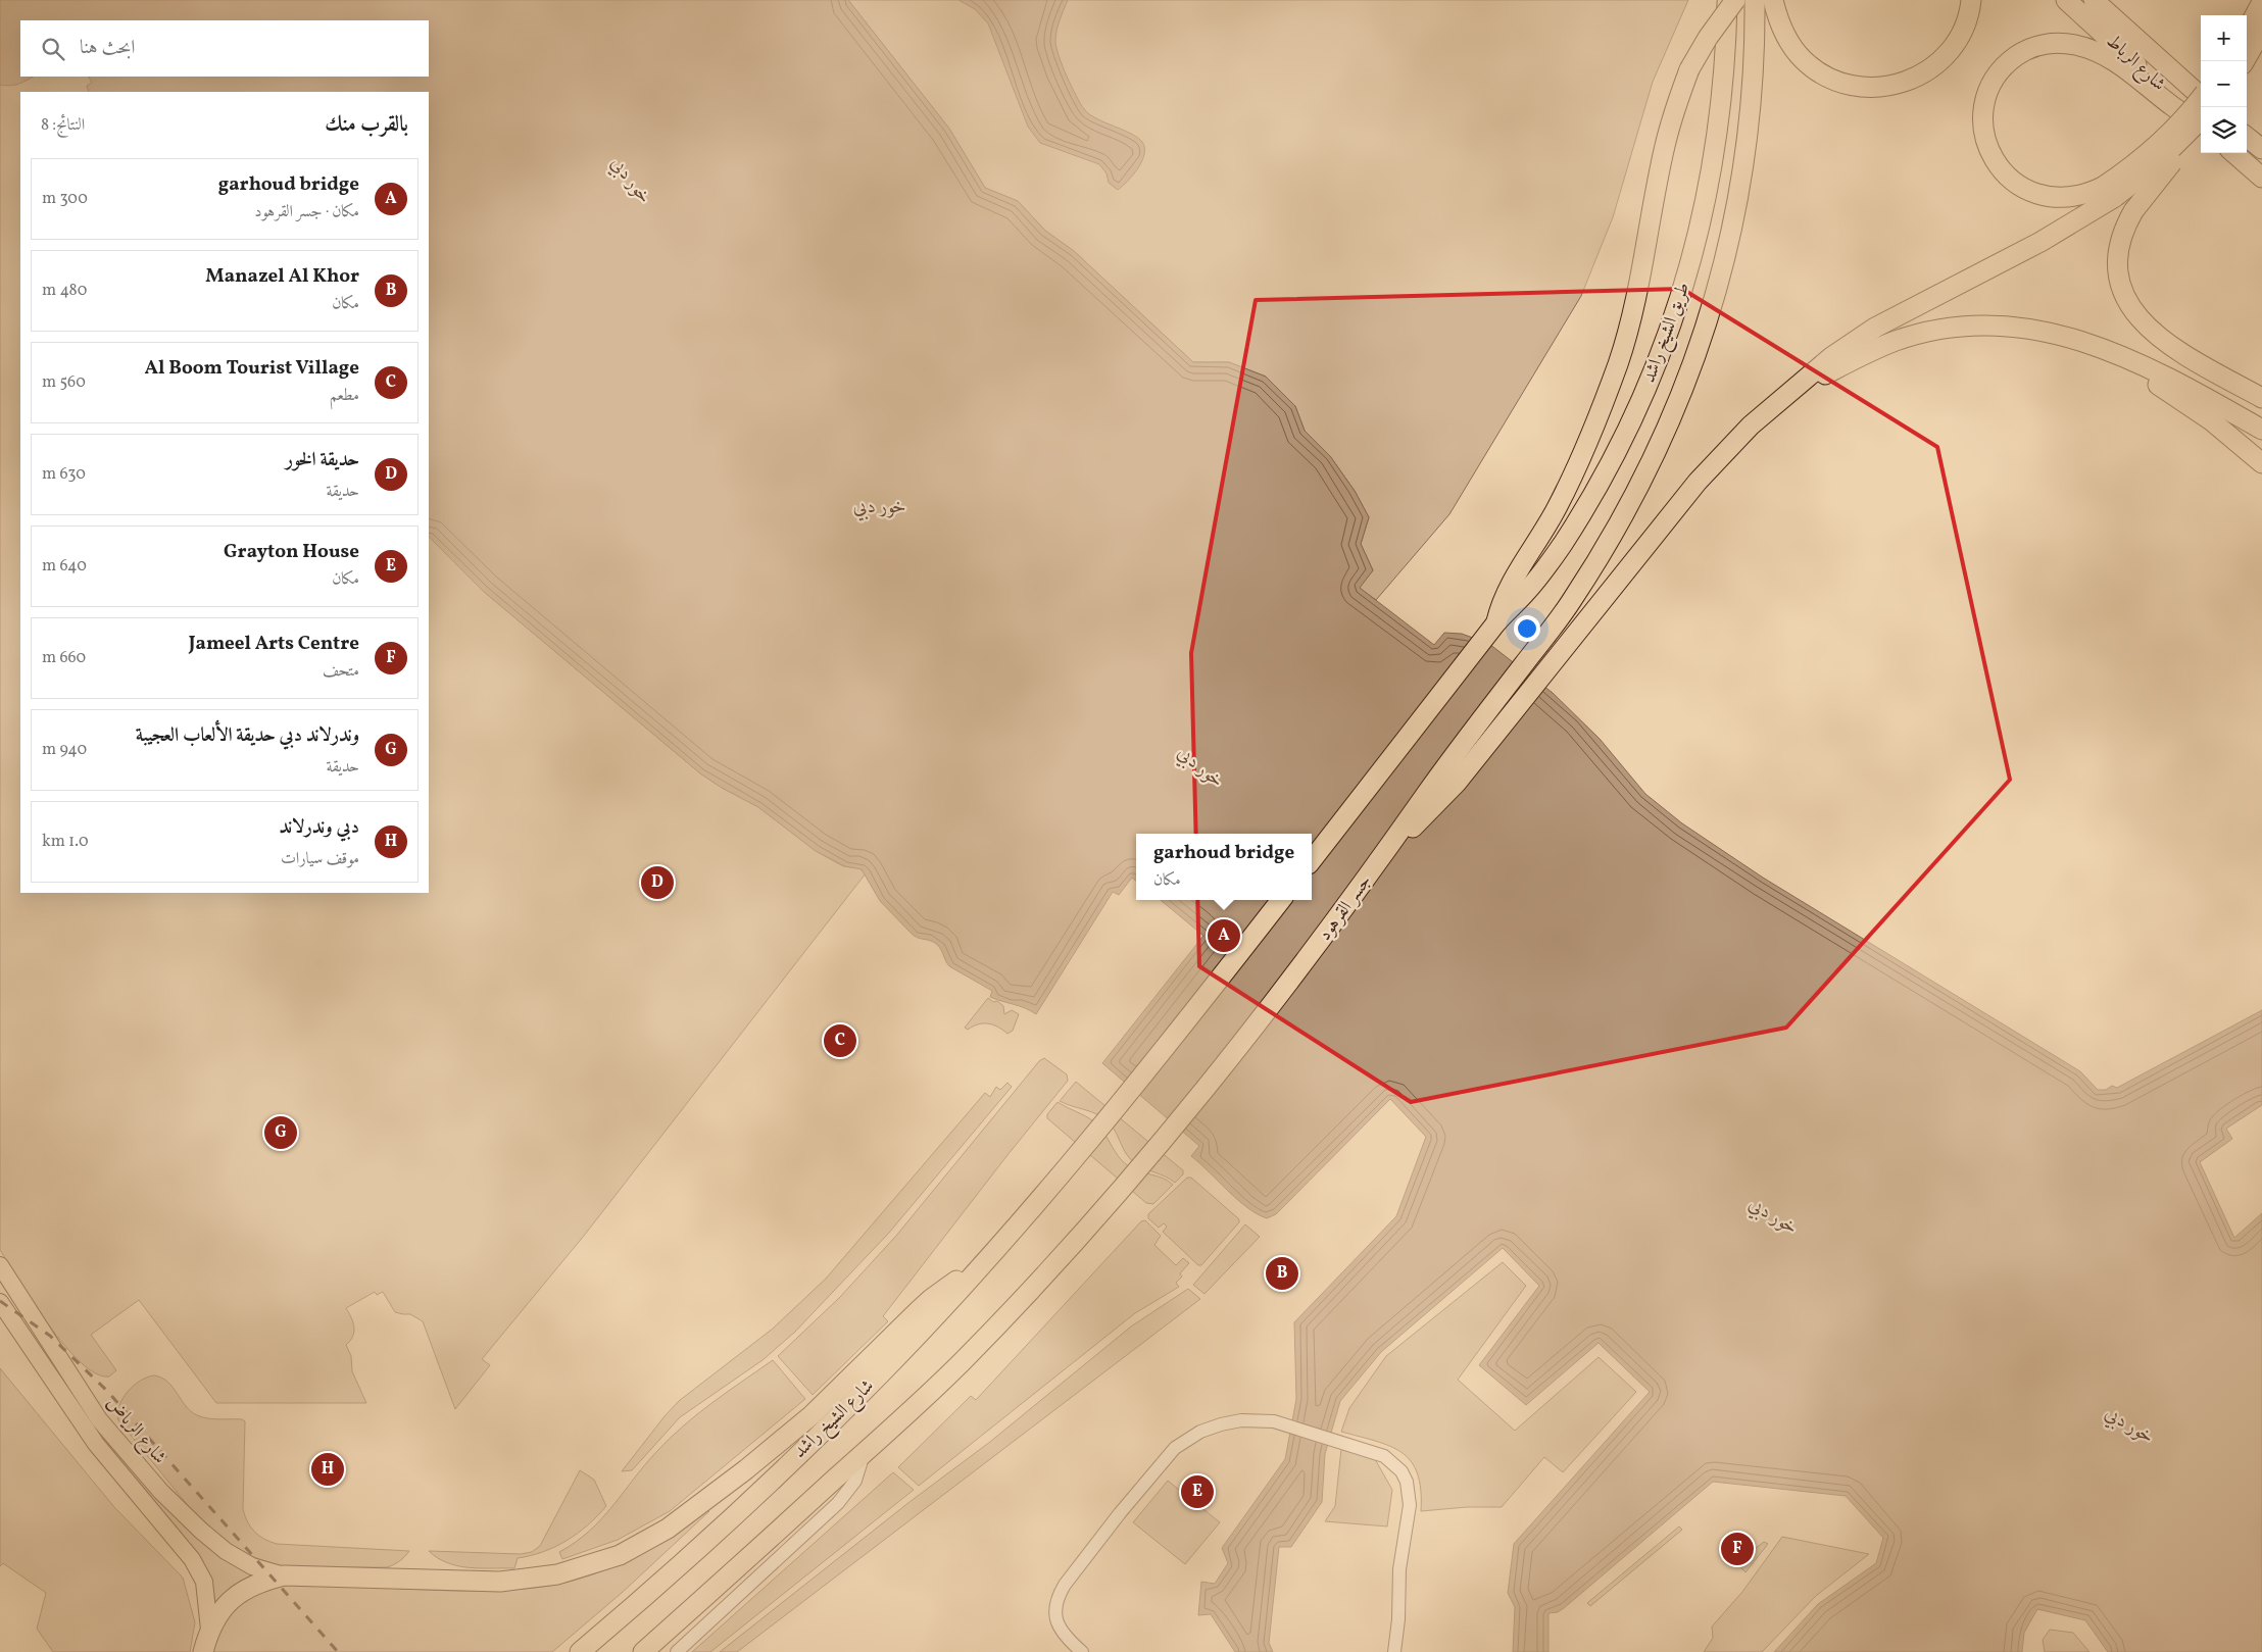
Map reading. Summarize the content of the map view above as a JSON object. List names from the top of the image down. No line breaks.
{"streets":{"highway":["شارع الرباط","طريق الشيخ راشد","جسر القرهود","شارع الشيخ راشد"],"main road":["شارع الرياض"]},"crossings":[["طريق الشيخ راشد","جسر القرهود"]],"water":["خور دبي"],"page":{"map_buttons":["+","−"],"search":"ابحث هنا","heading":["بالقرب منك","النتائج: 8"],"list":[{"mark":"A","name":"garhoud bridge","note":"مكان · جسر القرهود","value":"300 m"},{"mark":"B","name":"Manazel Al Khor","note":"مكان","value":"480 m"},{"mark":"C","name":"Al Boom Tourist Village","note":"مطعم","value":"560 m"},{"mark":"D","name":"حديقة الخور","note":"حديقة","value":"630 m"},{"mark":"E","name":"Grayton House","note":"مكان","value":"640 m"},{"mark":"F","name":"Jameel Arts Centre","note":"متحف","value":"660 m"},{"mark":"G","name":"وندرلاند دبي حديقة الألعاب العجيبة","note":"حديقة","value":"940 m"},{"mark":"H","name":"دبي وندرلاند","note":"موقف سيارات","value":"1.0 km"}],"popup":["garhoud bridge","مكان"],"pins":["D","A","C","G","B","H","E","F"]}}
